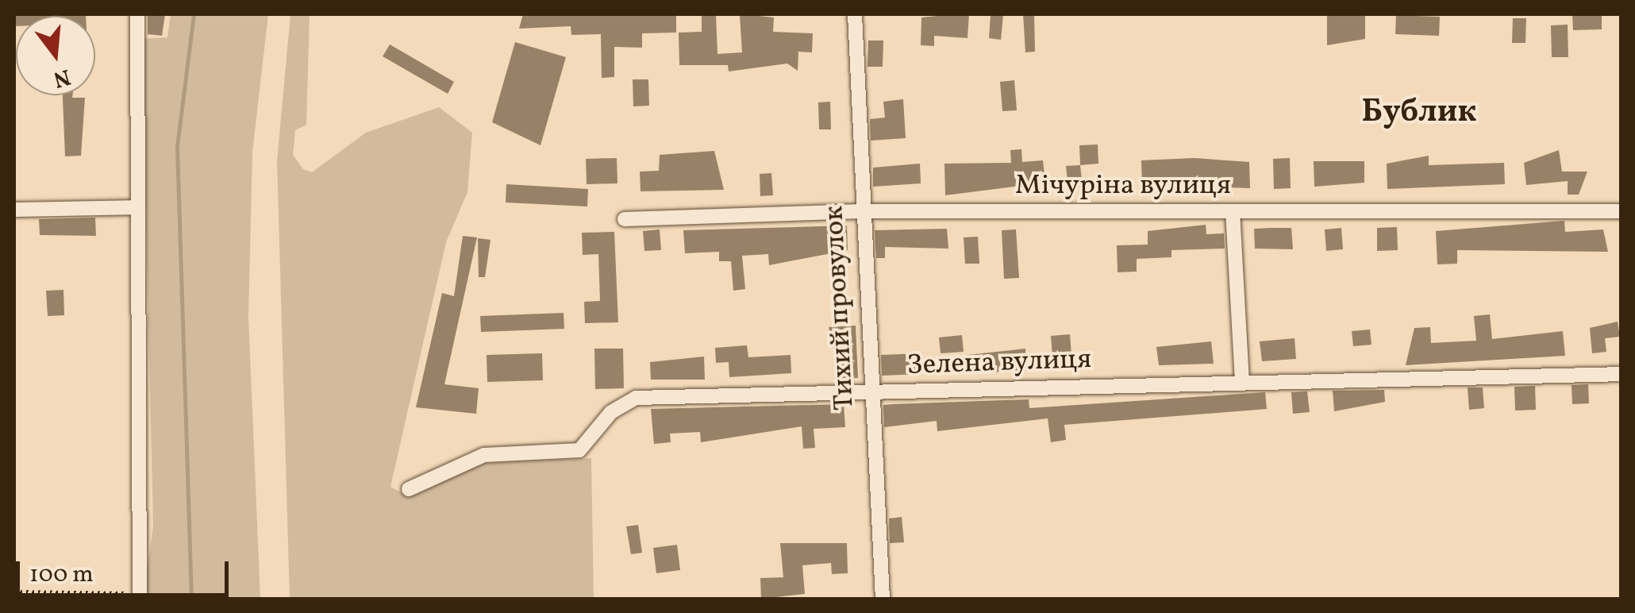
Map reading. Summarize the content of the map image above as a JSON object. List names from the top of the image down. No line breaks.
{"streets":{"street":["Мічуріна вулиця","Тихий провулок","Зелена вулиця"]},"crossings":[["Мічуріна вулиця","Тихий провулок"],["Тихий провулок","Зелена вулиця"]],"districts":["Бублик"],"scale_bar":"100 m","north":"bottom"}
